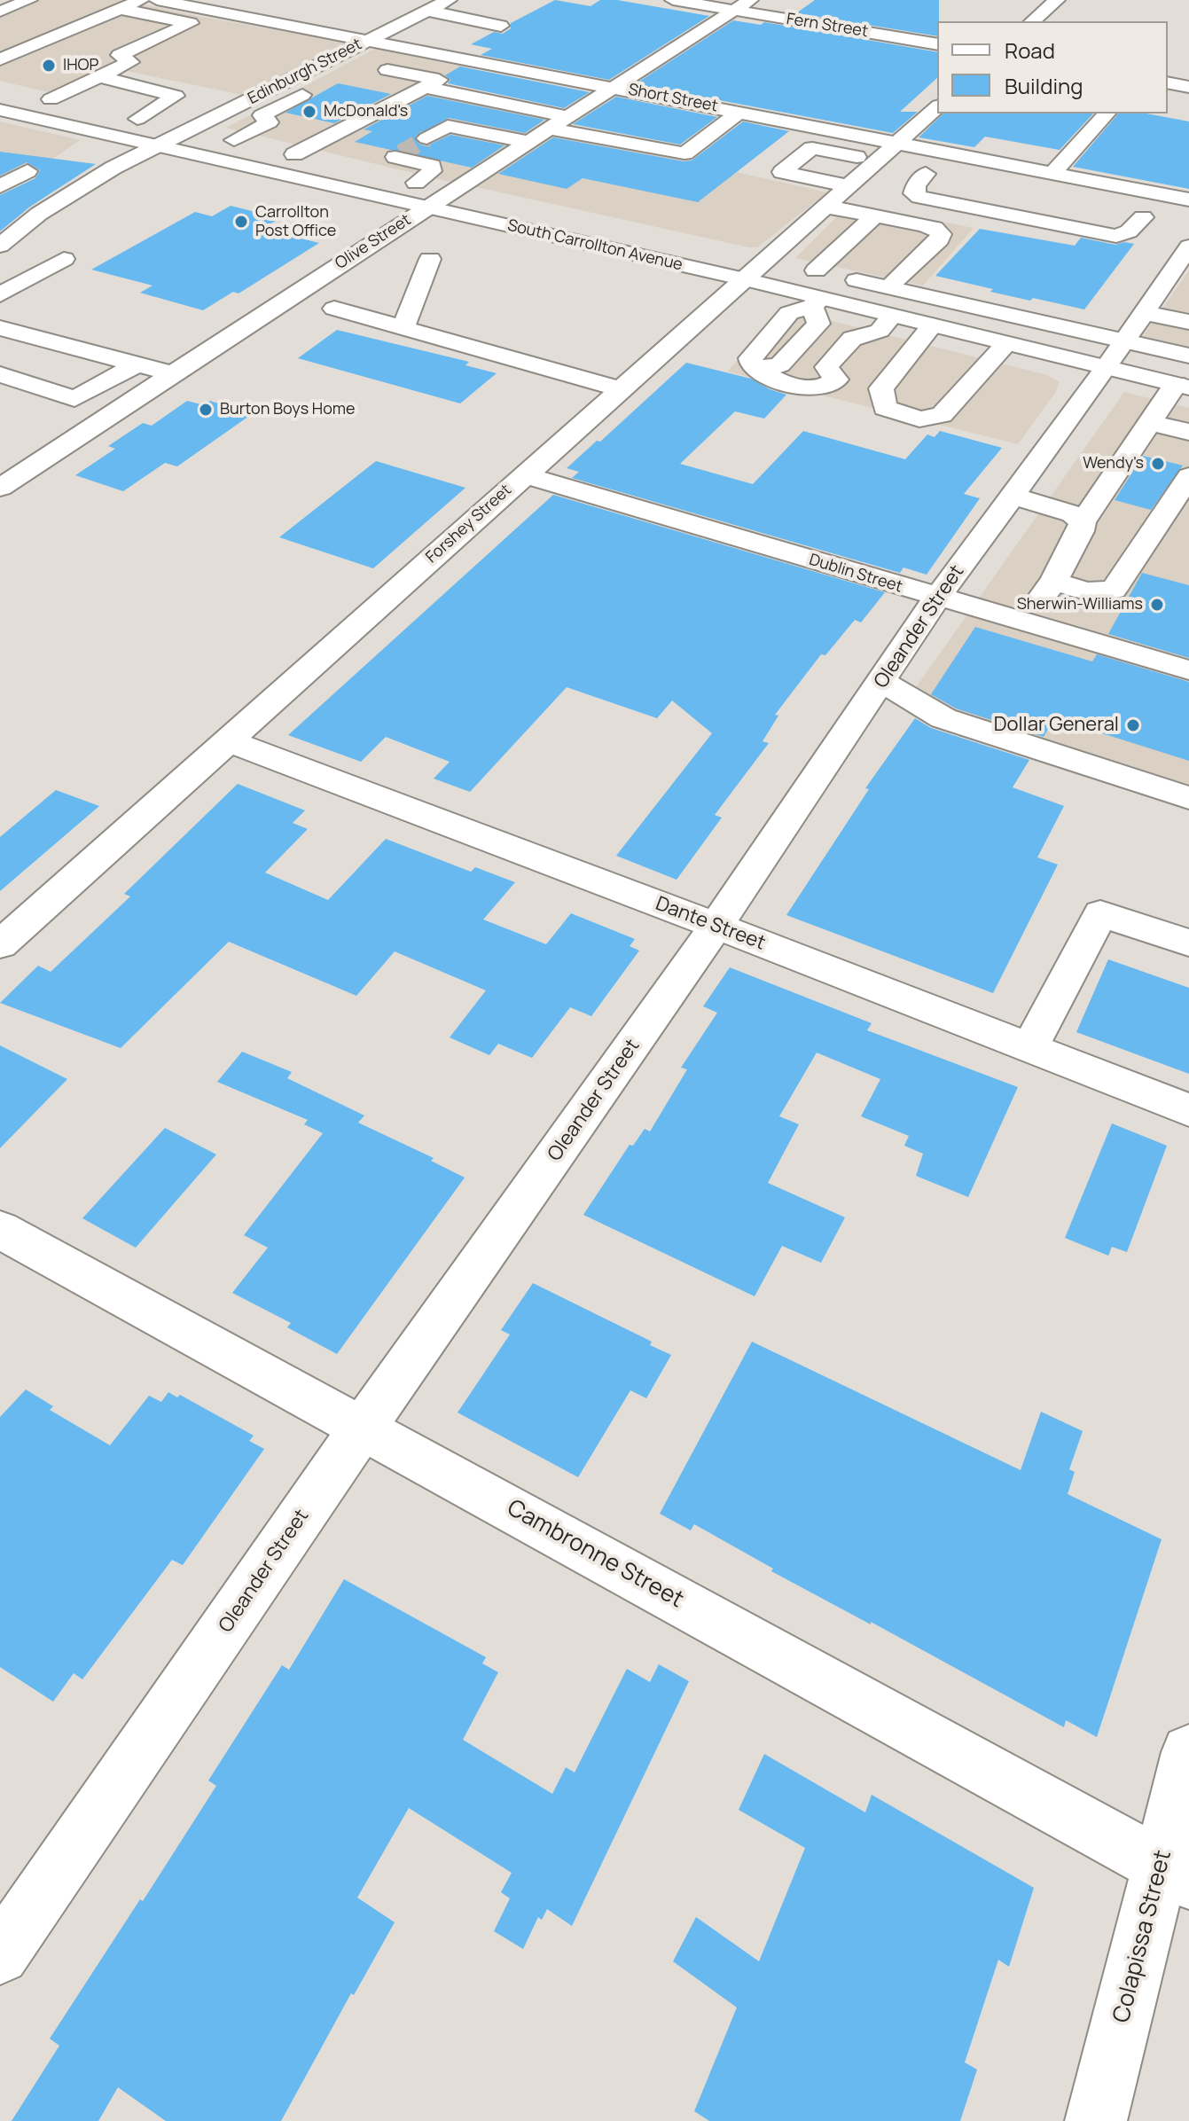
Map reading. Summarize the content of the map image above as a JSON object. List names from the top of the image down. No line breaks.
{"streets":{"street":["Fern Street","Edinburgh Street","Short Street","Olive Street","South Carrollton Avenue","Forshey Street","Dublin Street","Oleander Street","Dante Street","Cambronne Street","Colapissa Street"]},"crossings":[["Fern Street","Olive Street"],["Edinburgh Street","Short Street"],["Edinburgh Street","South Carrollton Avenue"],["Short Street","Olive Street"],["Short Street","Forshey Street"],["Olive Street","South Carrollton Avenue"],["South Carrollton Avenue","Forshey Street"],["South Carrollton Avenue","Oleander Street"],["Forshey Street","Dublin Street"],["Forshey Street","Dante Street"],["Dublin Street","Oleander Street"],["Oleander Street","Dante Street"],["Oleander Street","Cambronne Street"],["Cambronne Street","Colapissa Street"]],"places":["IHOP","McDonald's","Carrollton Post Office","Burton Boys Home","Wendy's","Sherwin-Williams","Dollar General"],"legend":["Road","Building"]}
